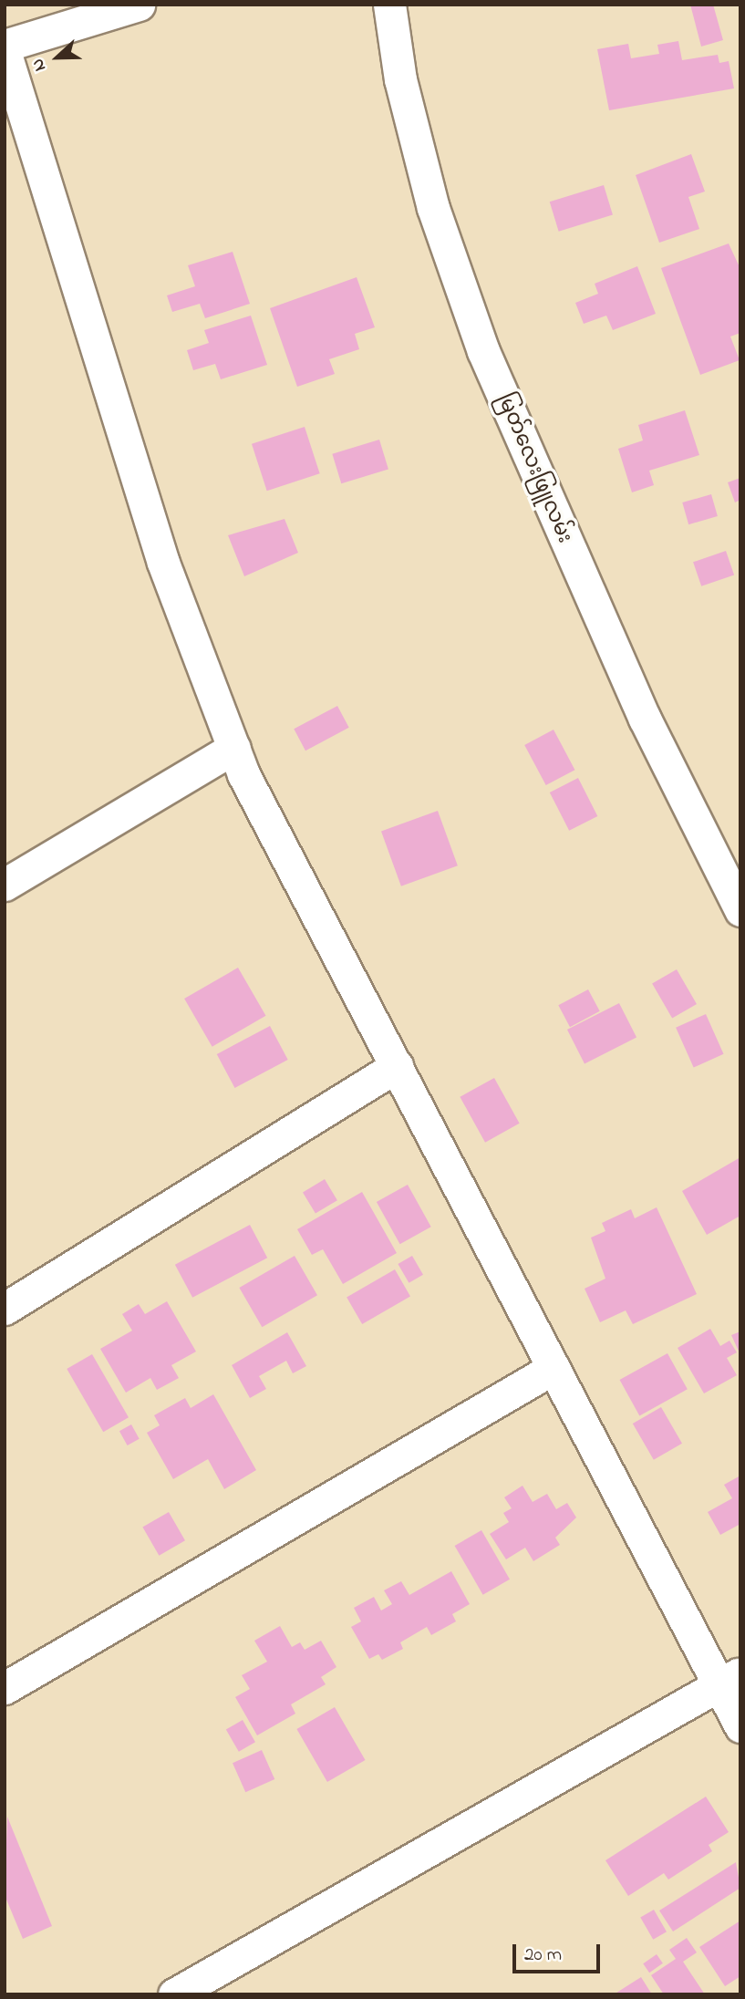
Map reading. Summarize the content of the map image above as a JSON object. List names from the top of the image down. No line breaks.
{"streets":{"street":["မြတ်လေးဖြူလမ်း"]},"scale_bar":"20 m","north":"left"}
